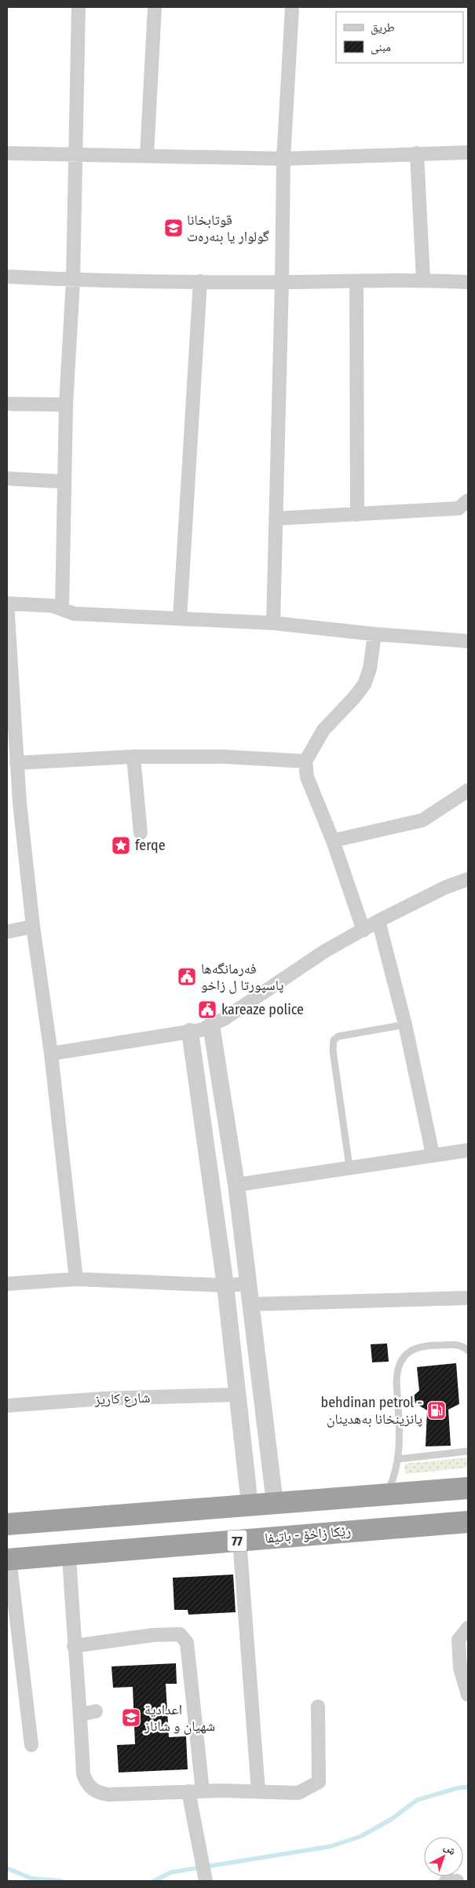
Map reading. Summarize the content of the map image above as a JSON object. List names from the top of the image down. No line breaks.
{"streets":{"highway":["رێکا زاخۆ - باتیفا","77"],"street":["شارع كاريز"]},"places":{"school or university":["قوتابخانا گولوار یا بنەرەت","اعدادية شهيان و شاناز"],"place":["ferqe"],"public building":["فەرمانگەها پاسپورتا ل زاخو","kareaze police"],"fuel station":["behdinan petrol - پانزینخانا بەهدینان"]},"legend":["طريق","مبنى"],"north":"top right"}
